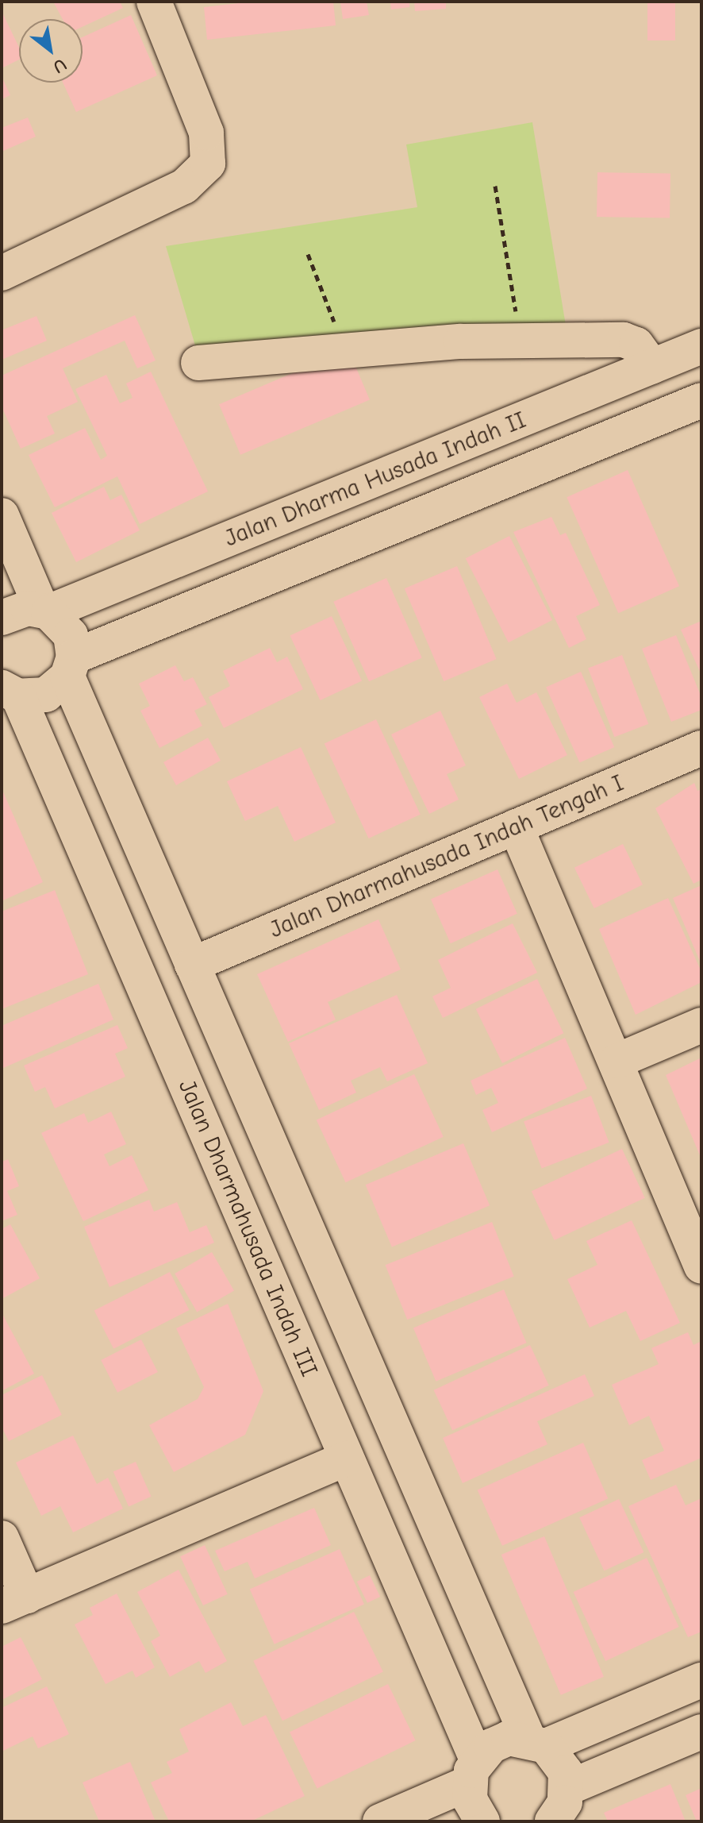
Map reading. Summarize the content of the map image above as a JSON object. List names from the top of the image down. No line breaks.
{"streets":{"street":["Jalan Dharma Husada Indah II","Jalan Dharmahusada Indah Tengah I","Jalan Dharmahusada Indah III"]},"crossings":[["Jalan Dharma Husada Indah II","Jalan Dharmahusada Indah III"]],"north":"bottom right"}
